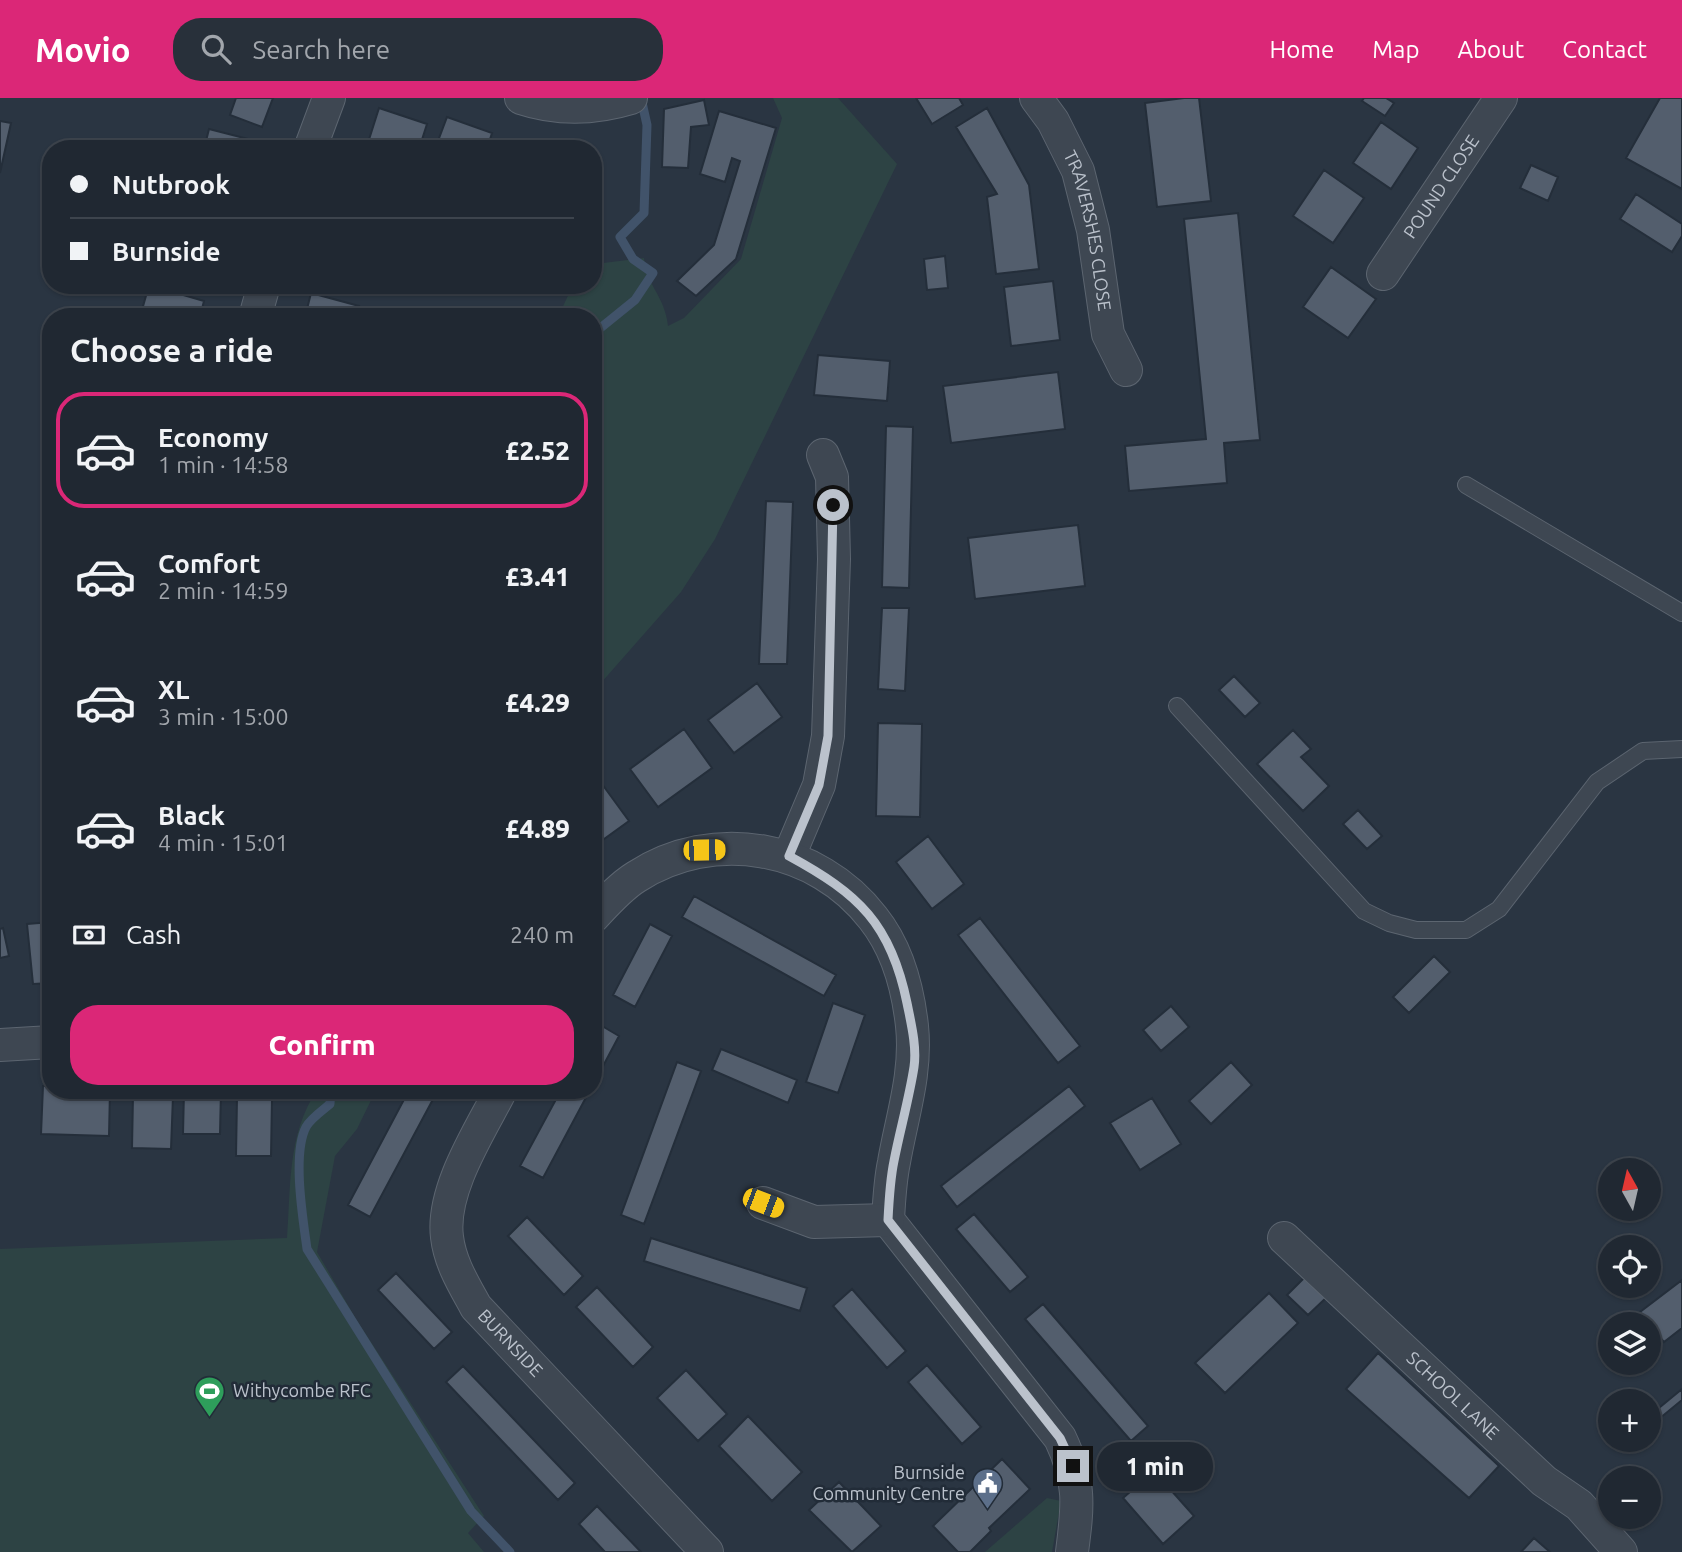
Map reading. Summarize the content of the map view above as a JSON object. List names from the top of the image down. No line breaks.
{"streets":{"street":["POUND CLOSE","TRAVERSHES CLOSE","BURNSIDE","SCHOOL LANE"]},"places":{"sports":["Withycombe RFC"],"public building":["Burnside Community Centre"]},"north":"top","page":{"header":"Movio","search":"Search here","nav":["Home","Map","About","Contact"],"banner":["Nutbrook","Burnside"],"heading":"Choose a ride","list":[{"name":"Economy","note":"1 min · 14:58","value":"£2.52"},{"name":"Comfort","note":"2 min · 14:59","value":"£3.41"},{"name":"XL","note":"3 min · 15:00","value":"£4.29"},{"name":"Black","note":"4 min · 15:01","value":"£4.89"}],"pay":["Cash","240 m"],"buttons":"Confirm","map_buttons":["+","−"],"bubble":"1 min"}}
